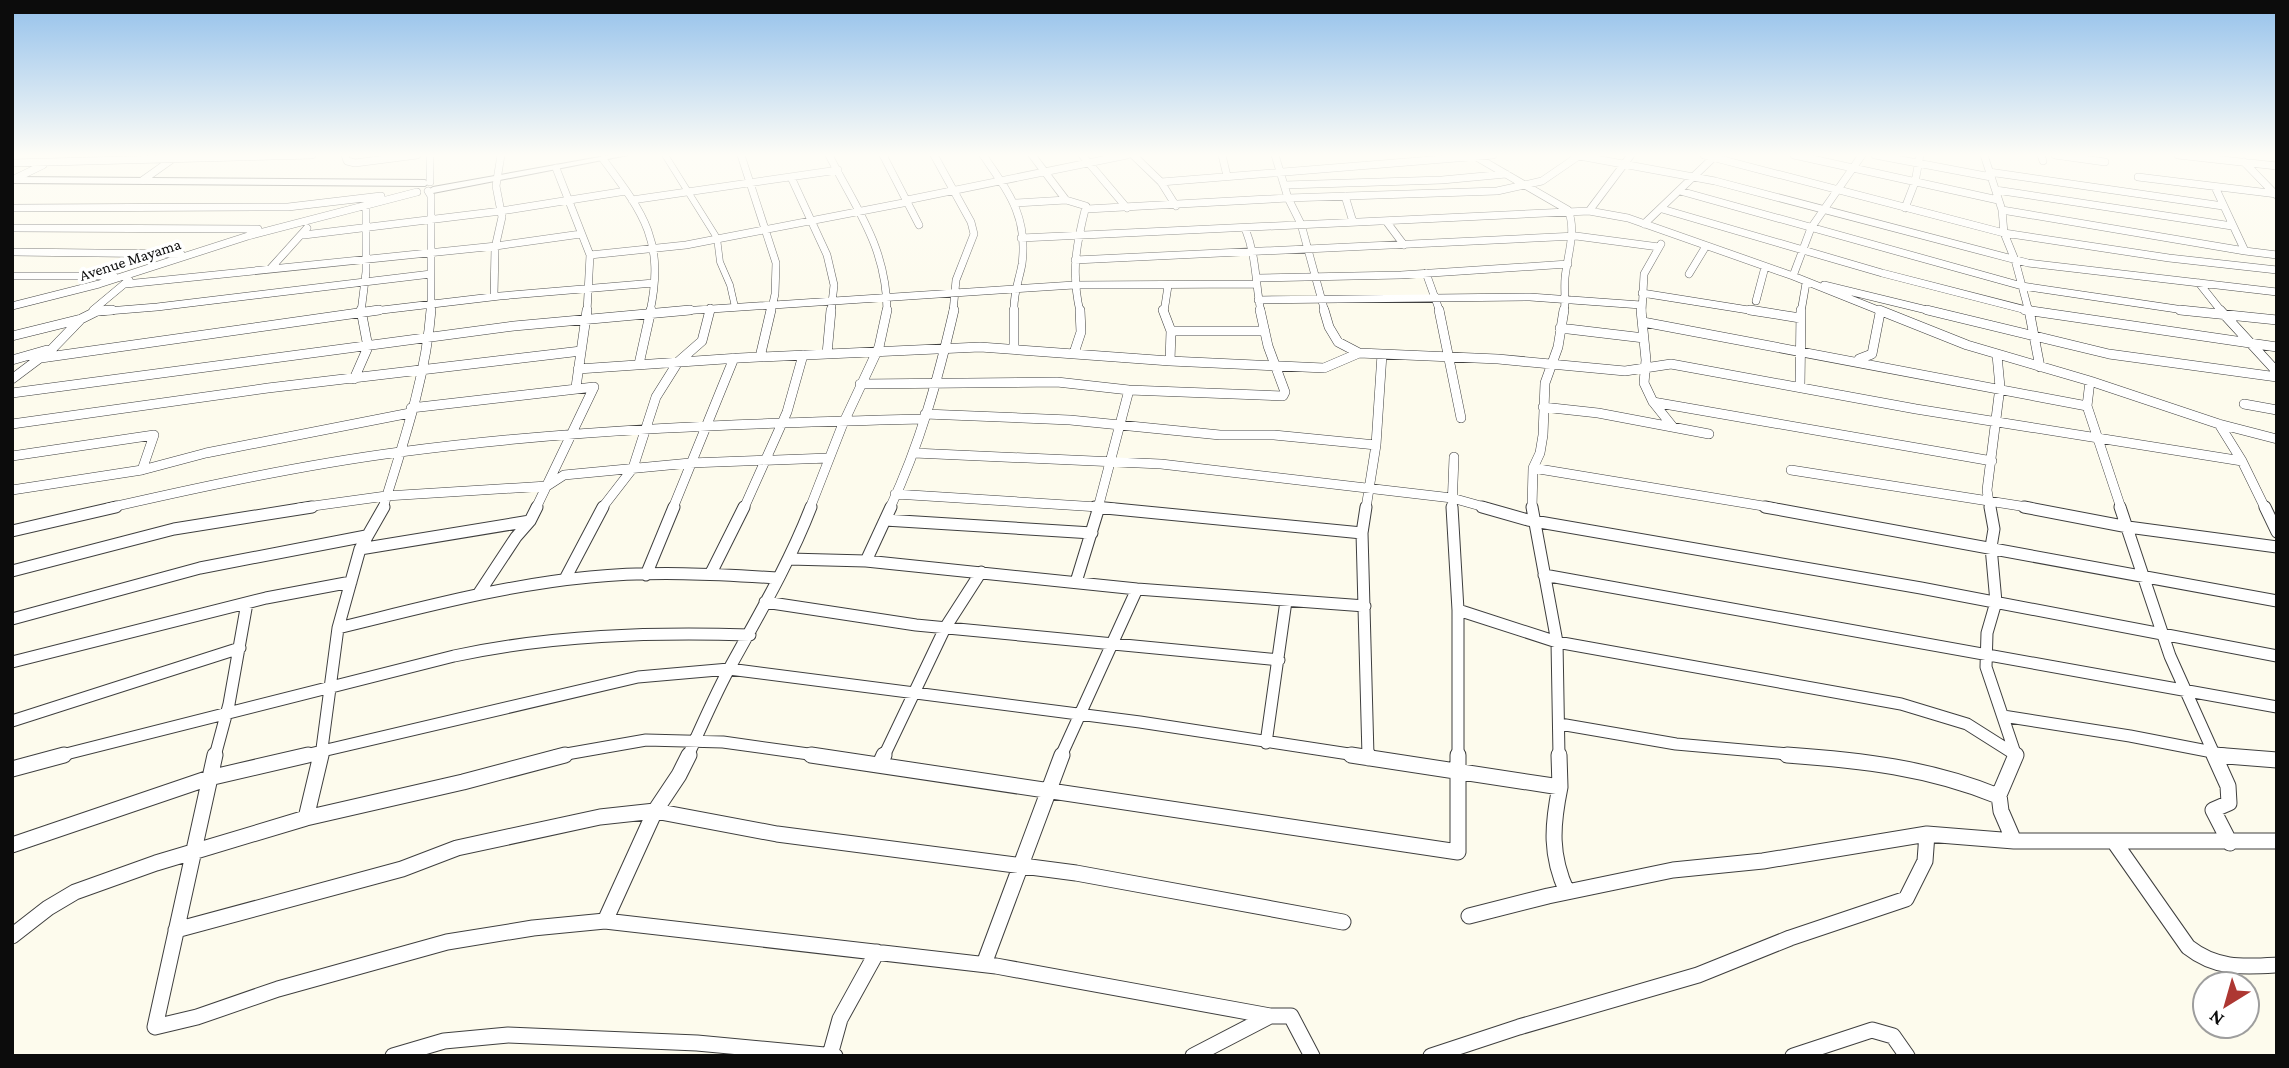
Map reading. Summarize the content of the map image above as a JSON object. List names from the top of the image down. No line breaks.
{"streets":{"street":["Avenue Mayama"]},"north":"bottom left"}
